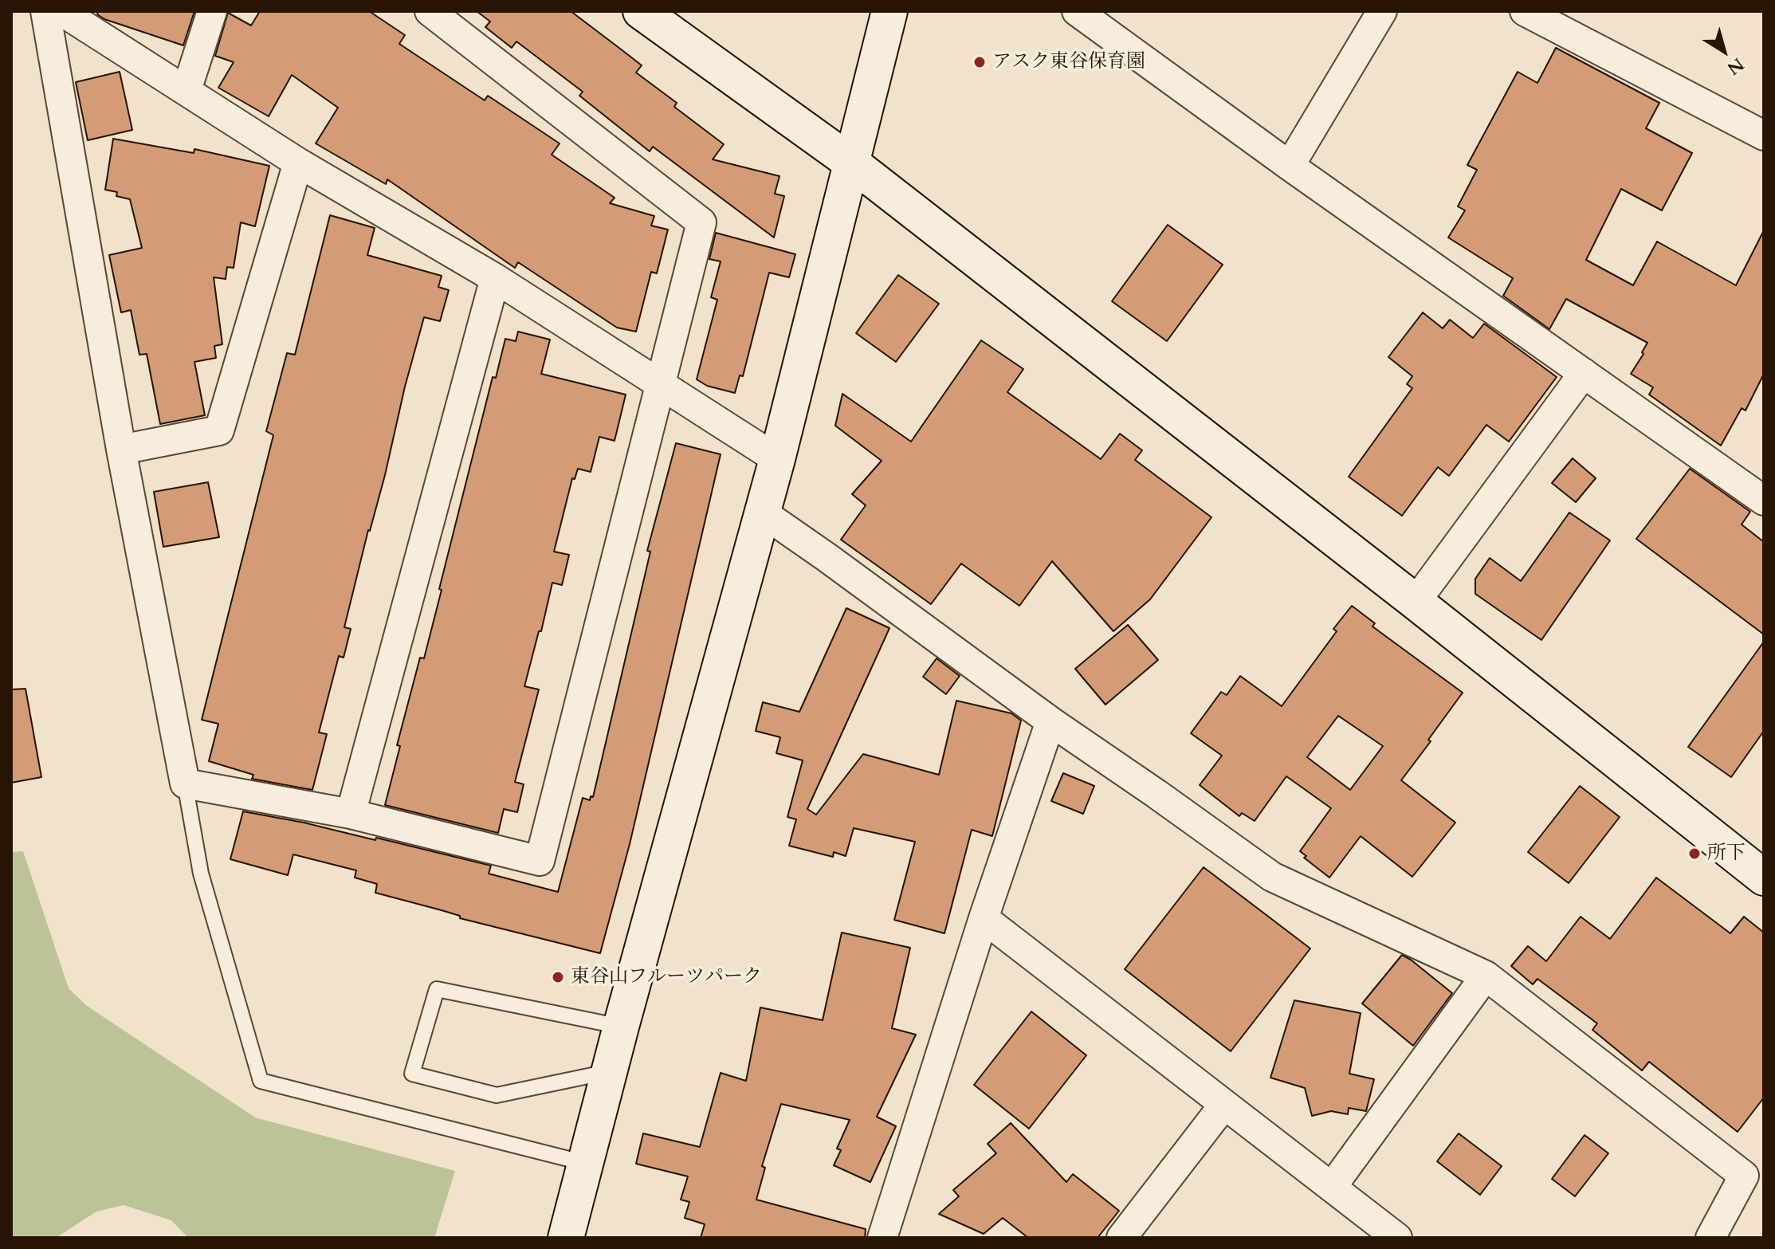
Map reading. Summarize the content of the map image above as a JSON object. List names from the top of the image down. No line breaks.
{"places":["アスク東谷保育園","所下","東谷山フルーツパーク"],"north":"bottom right"}
